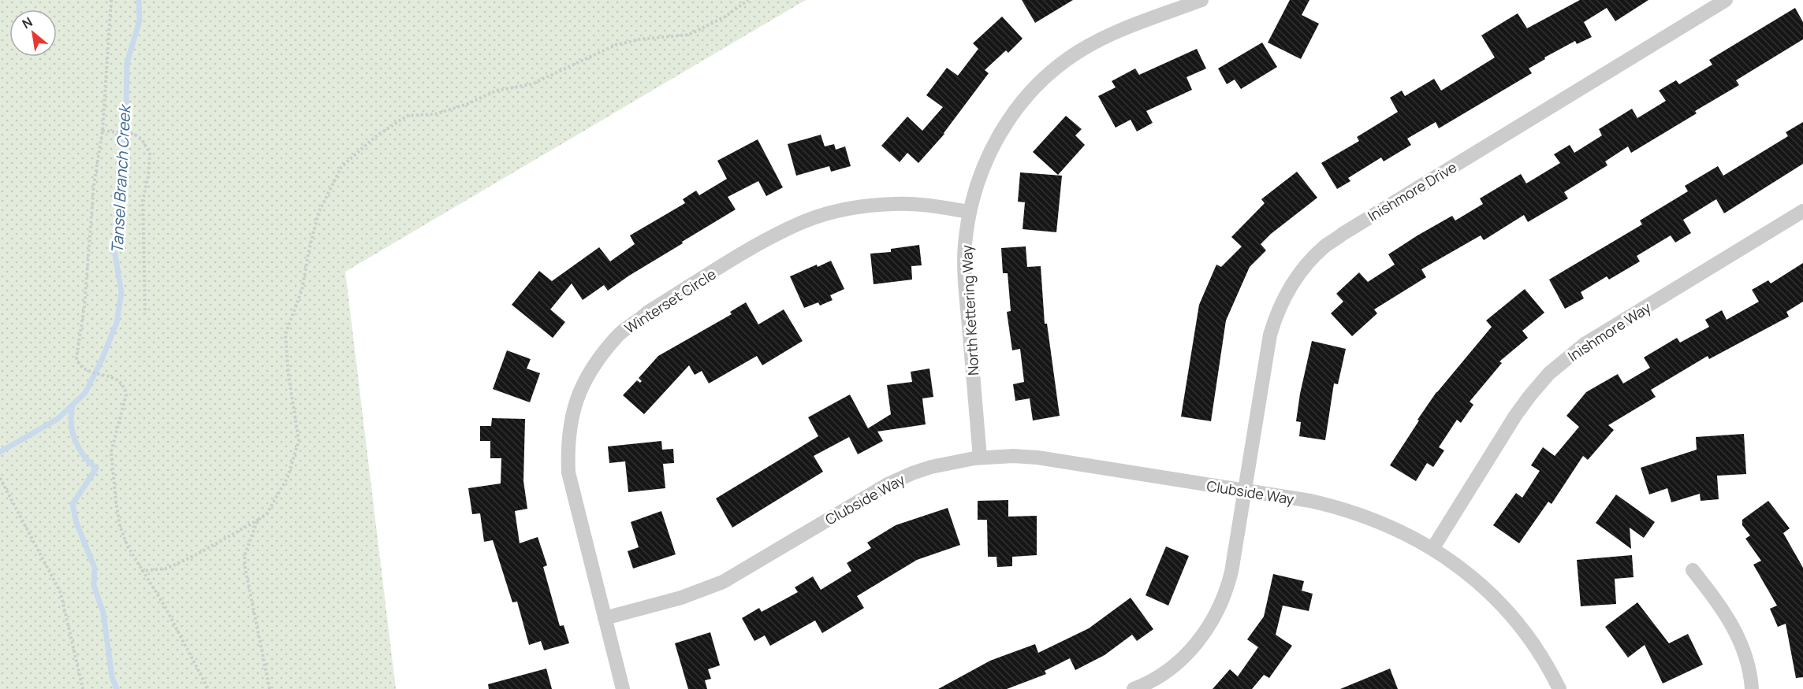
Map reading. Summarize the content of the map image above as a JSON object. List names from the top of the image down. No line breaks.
{"streets":{"street":["Inishmore Drive","Winterset Circle","North Kettering Way","Inishmore Way","Clubside Way"]},"crossings":[["Inishmore Drive","Clubside Way"],["Winterset Circle","North Kettering Way"],["Winterset Circle","Clubside Way"],["North Kettering Way","Clubside Way"],["Inishmore Way","Clubside Way"]],"water":["Tansel Branch Creek"],"north":"top left"}
